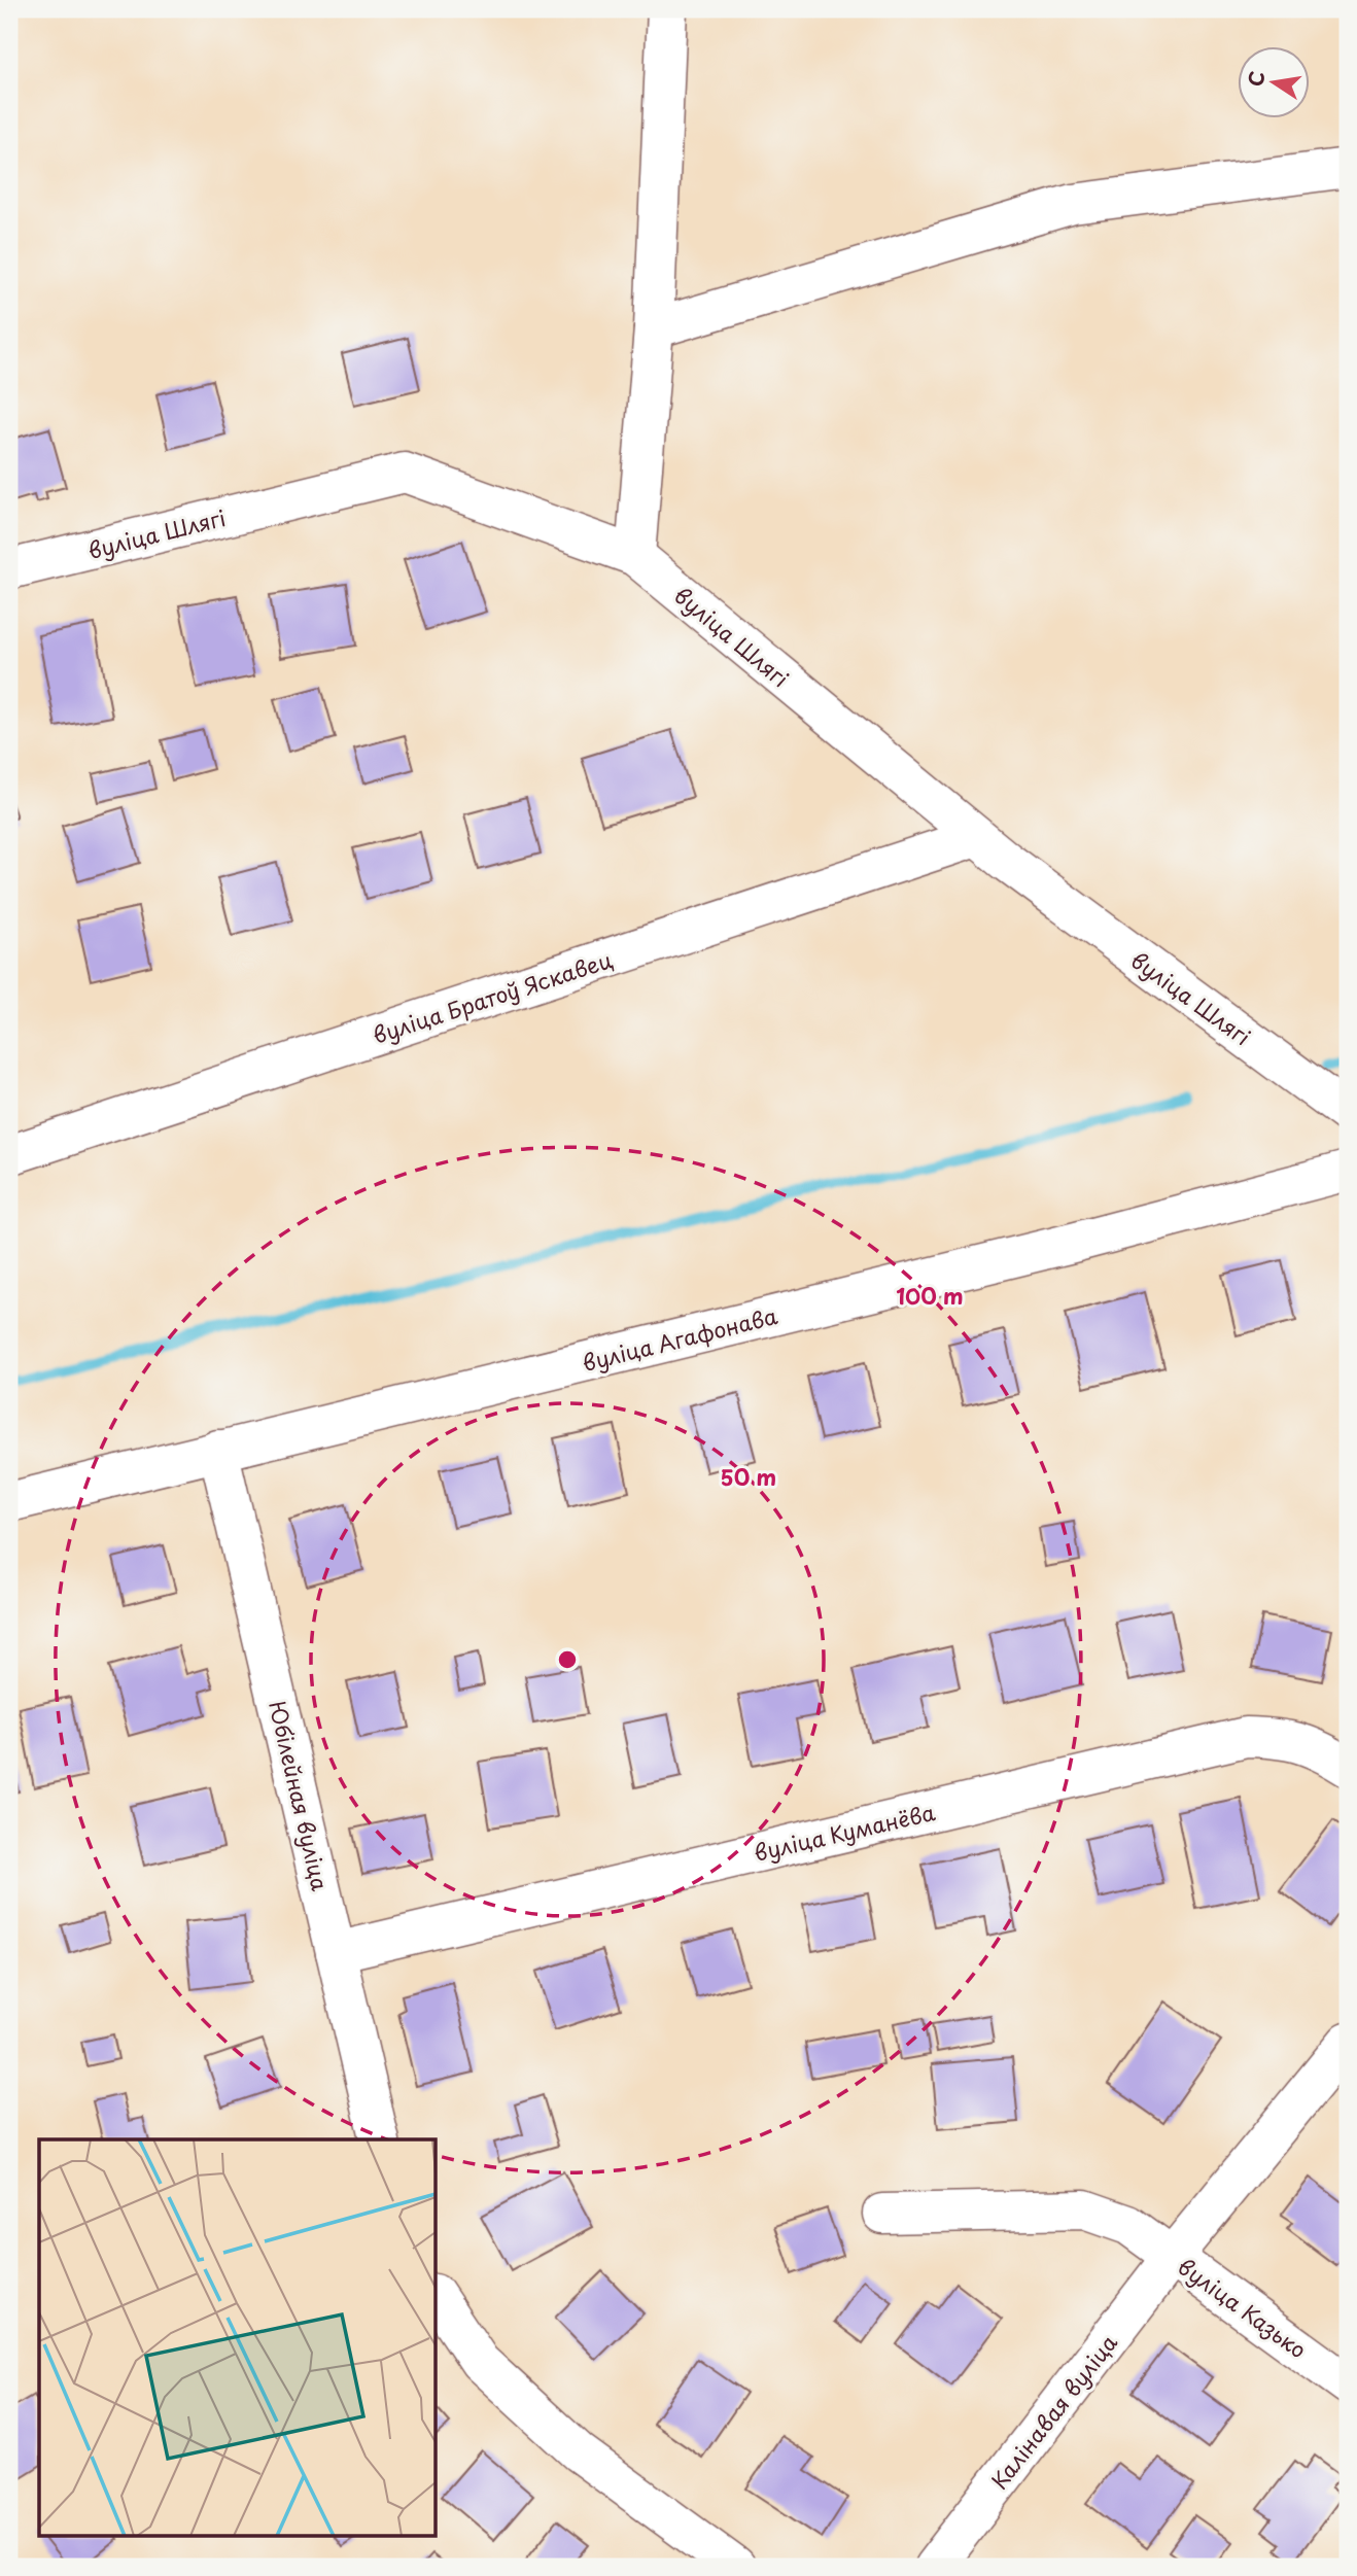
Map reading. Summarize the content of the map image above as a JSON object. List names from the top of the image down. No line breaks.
{"streets":{"street":["вуліца Шлягі","вуліца Братоў Яскавец","вуліца Агафонава","Юбілейная вуліца","вуліца Куманёва","вуліца Казько","Калінавая вуліца"]},"crossings":[["вуліца Шлягі","вуліца Братоў Яскавец"],["вуліца Агафонава","Юбілейная вуліца"],["Юбілейная вуліца","вуліца Куманёва"],["вуліца Казько","Калінавая вуліца"]],"north":"left","rings":["100 m","50 m"]}
